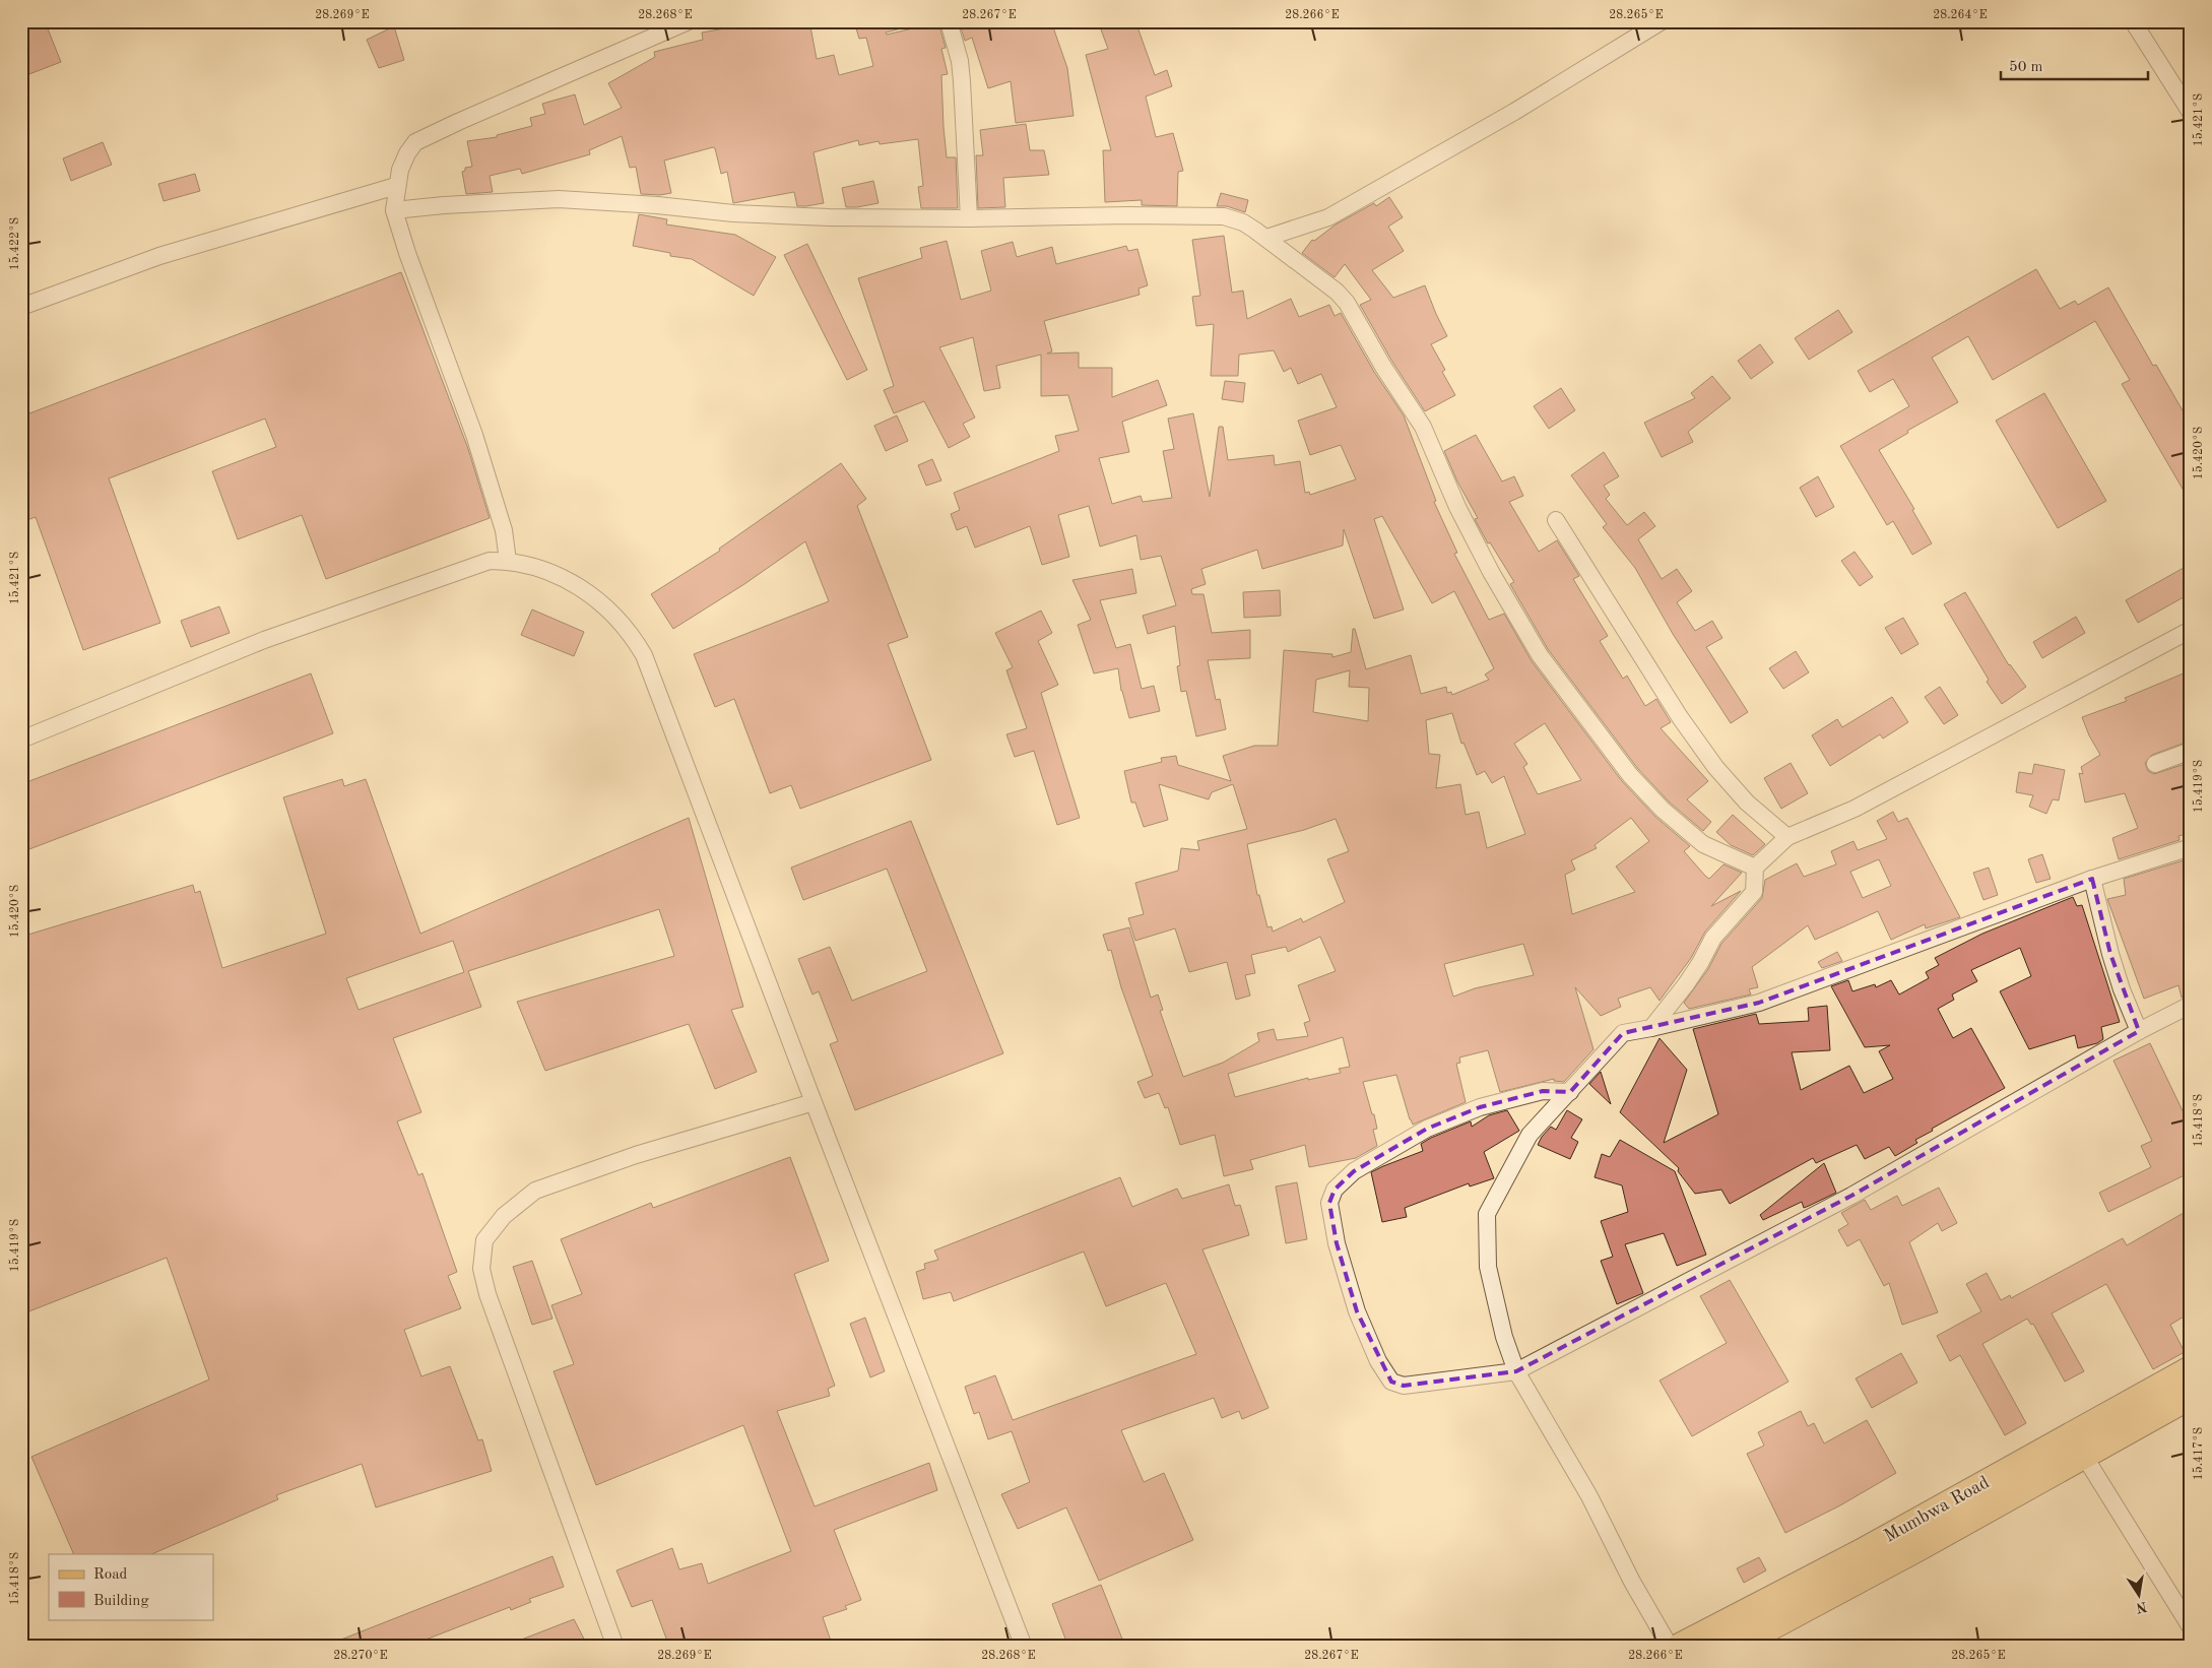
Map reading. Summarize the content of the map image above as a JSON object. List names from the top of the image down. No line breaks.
{"streets":{"main road":["Mumbwa Road"]},"legend":["Road","Building"],"scale_bar":"50 m","north":"bottom","coordinates":["28.269°E","28.268°E","28.267°E","28.266°E","28.265°E","28.264°E","15.421°S","15.422°S","15.420°S","15.419°S","15.418°S","15.417°S","28.270°E"]}
